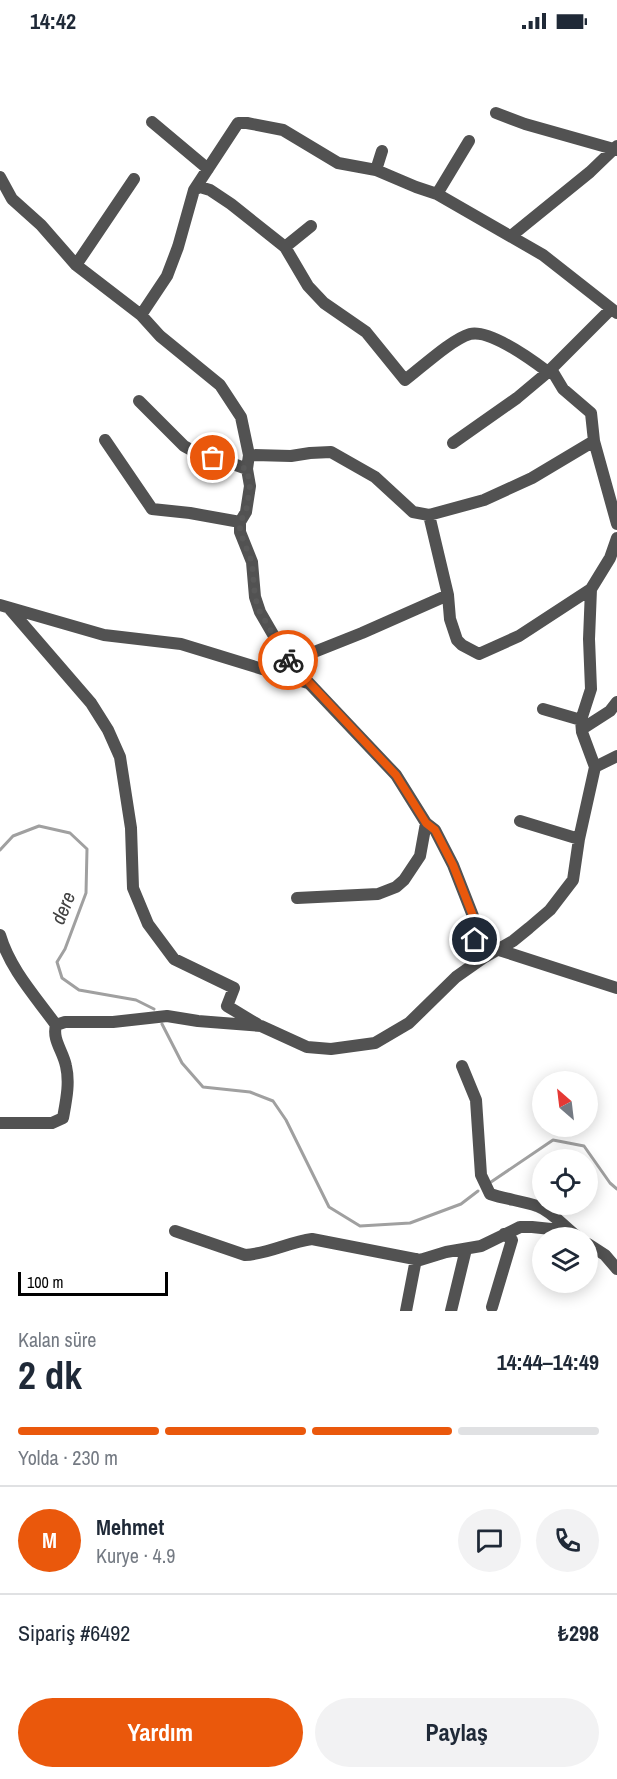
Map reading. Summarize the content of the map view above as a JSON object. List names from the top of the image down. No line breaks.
{"water":["dere"],"scale_bar":"100 m","north":"top left","page":{"status":"14:42","scale":"100 m","heading":["2 dk","Kalan süre","14:44–14:49"],"panel":["Mehmet","Kurye · 4.9","Sipariş #6492","₺298"],"bar":"Yolda · 230 m","round":"M","buttons":["Yardım","Paylaş"]}}
